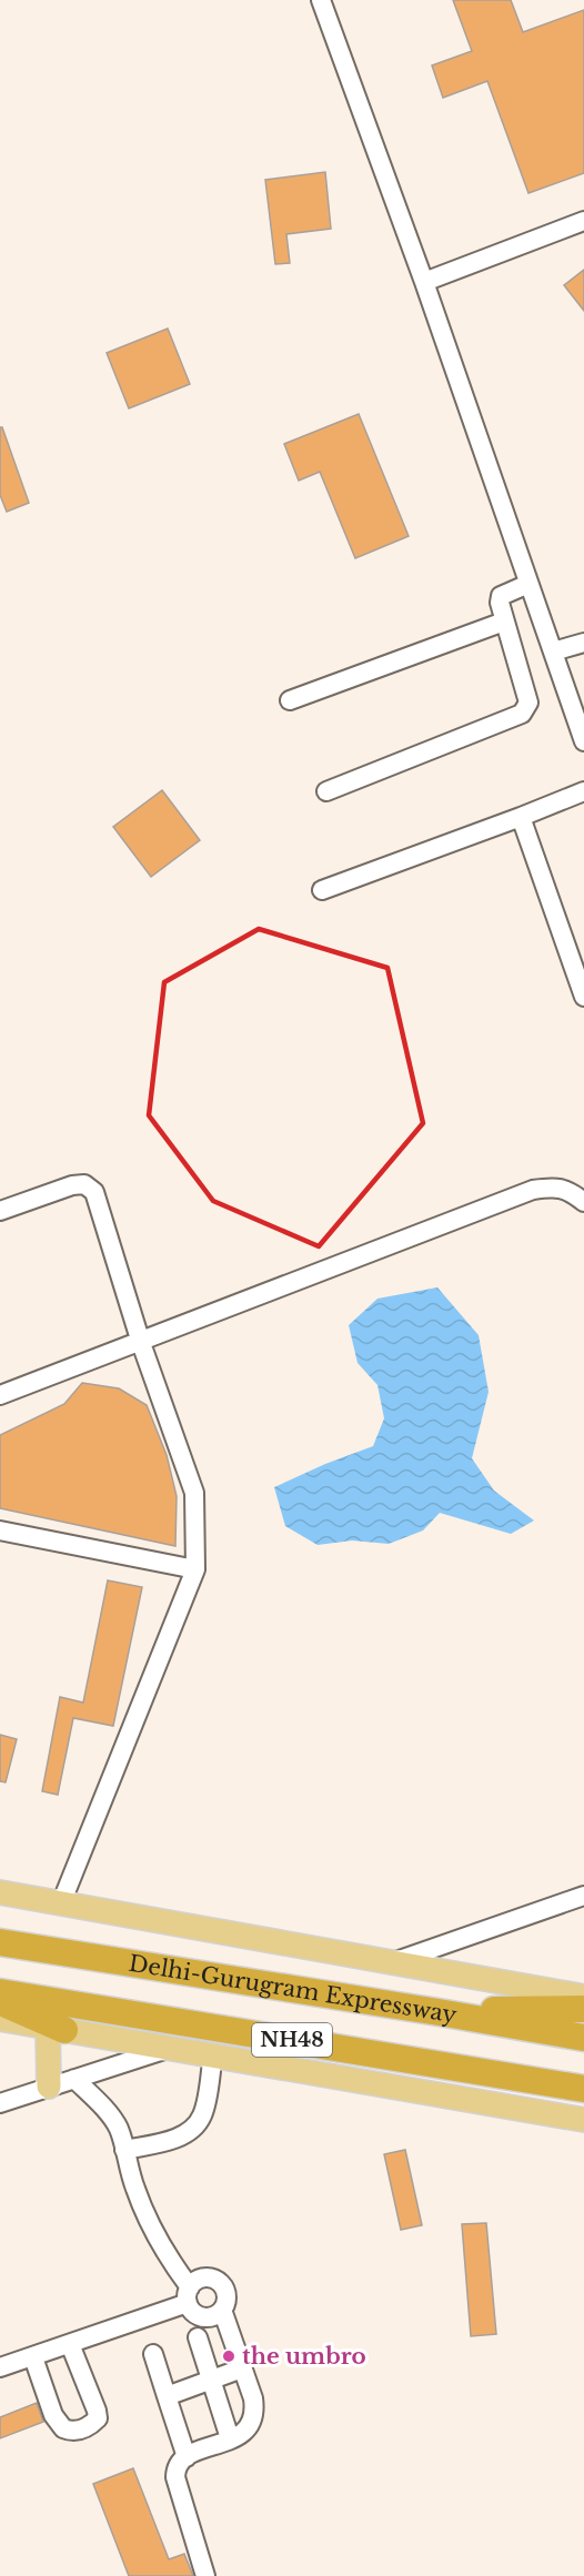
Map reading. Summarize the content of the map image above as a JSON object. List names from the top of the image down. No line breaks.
{"streets":{"highway":["Delhi-Gurugram Expressway","NH48"]},"places":["the umbro"]}
